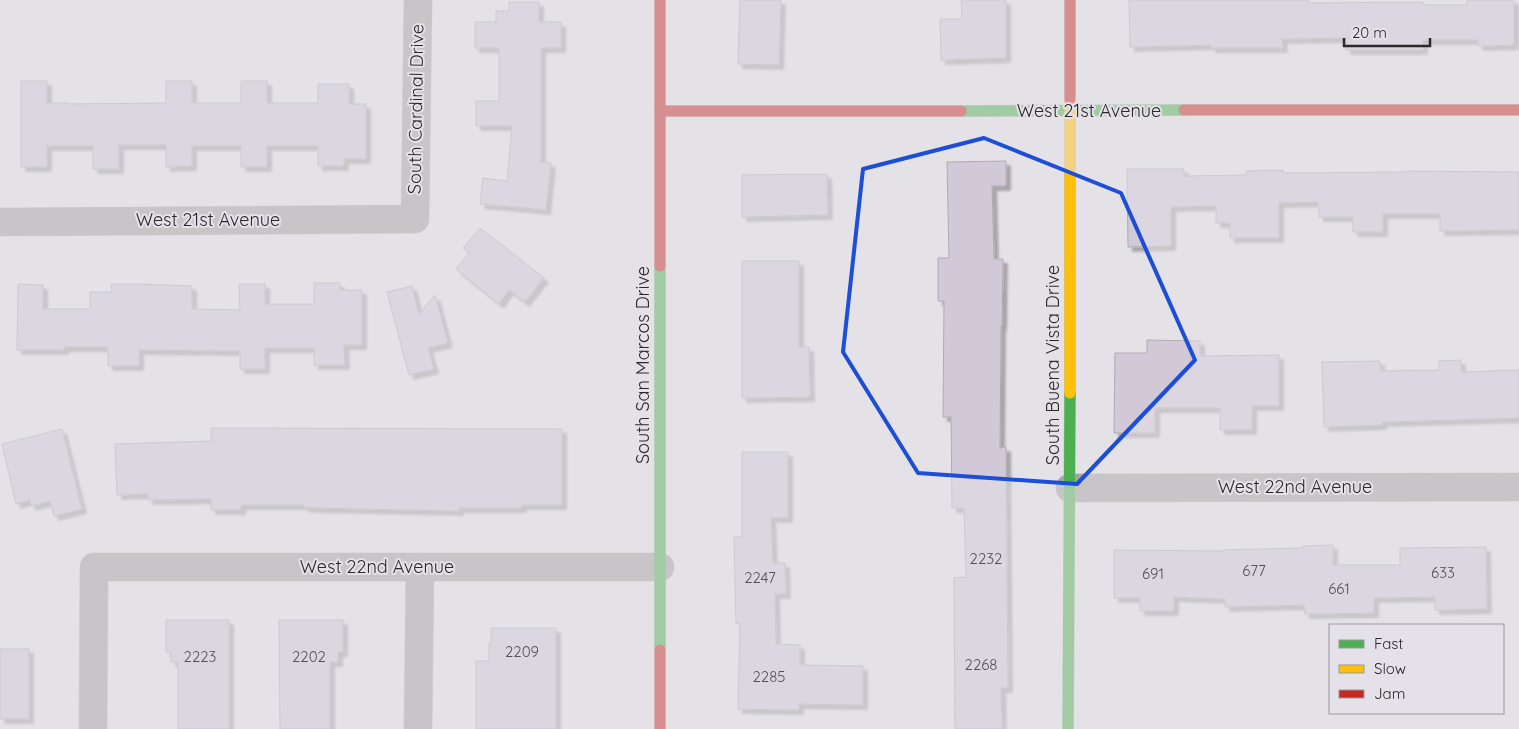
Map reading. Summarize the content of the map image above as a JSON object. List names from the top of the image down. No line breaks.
{"streets":{"street":["South Cardinal Drive","West 21st Avenue","South San Marcos Drive","South Buena Vista Drive","West 22nd Avenue"]},"crossings":[["South Cardinal Drive","West 21st Avenue"],["West 21st Avenue","South San Marcos Drive"],["West 21st Avenue","South Buena Vista Drive"],["South San Marcos Drive","West 22nd Avenue"],["South Buena Vista Drive","West 22nd Avenue"]],"house_numbers":["2232","677","633","691","2247","661","2209","2223","2202","2268","2285"],"legend":["Fast","Slow","Jam"],"scale_bar":"20 m"}
